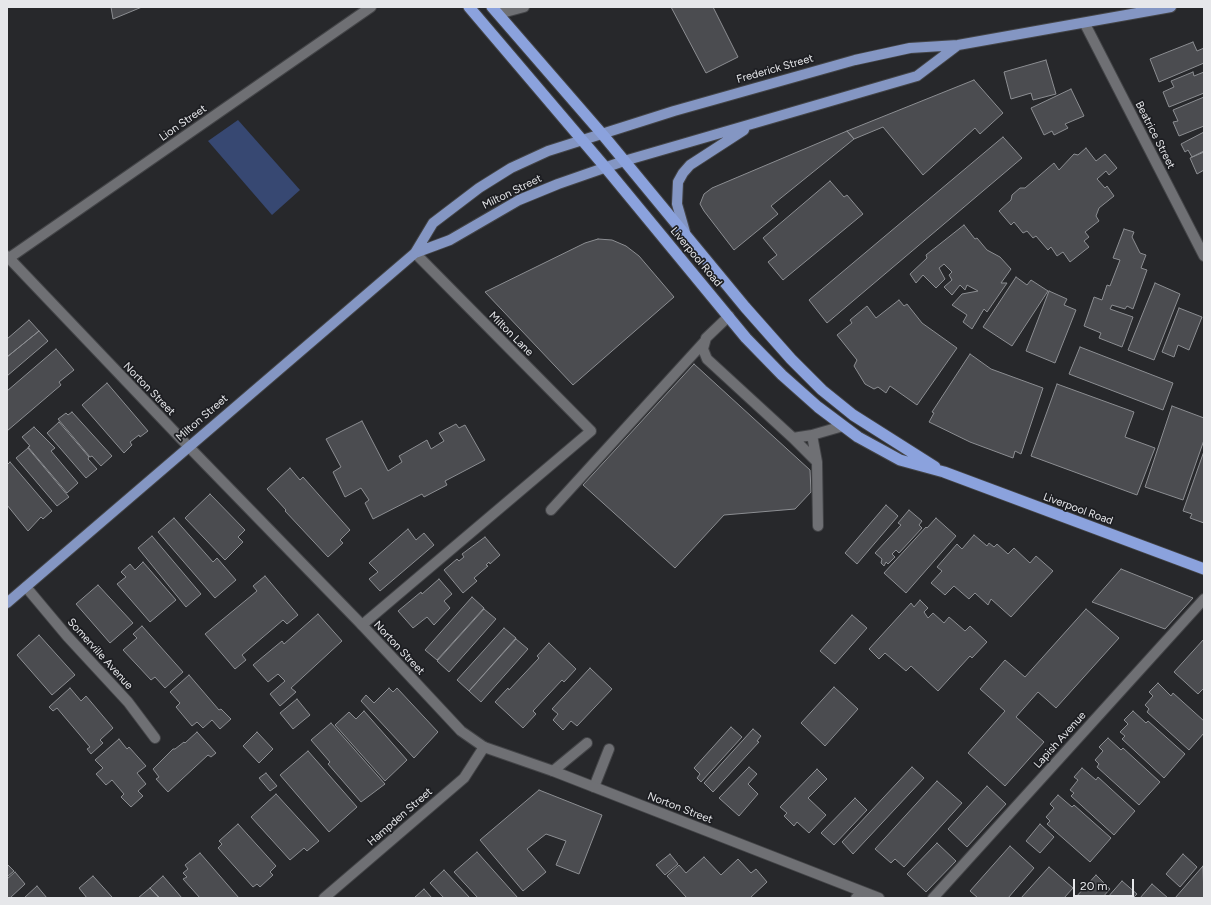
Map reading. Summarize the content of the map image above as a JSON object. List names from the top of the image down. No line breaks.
{"streets":{"highway":["Liverpool Road"],"main road":["Frederick Street","Milton Street"],"street":["Lion Street","Beatrice Street","Milton Lane","Norton Street","Somerville Avenue","Lapish Avenue","Hampden Street"]},"crossings":[["Frederick Street","Beatrice Street"],["Frederick Street","Milton Street"],["Frederick Street","Liverpool Road"],["Lion Street","Norton Street"],["Milton Street","Liverpool Road"],["Milton Street","Milton Lane"],["Milton Street","Norton Street"],["Milton Street","Somerville Avenue"],["Milton Lane","Norton Street"],["Norton Street","Hampden Street"]],"scale_bar":"20 m"}
